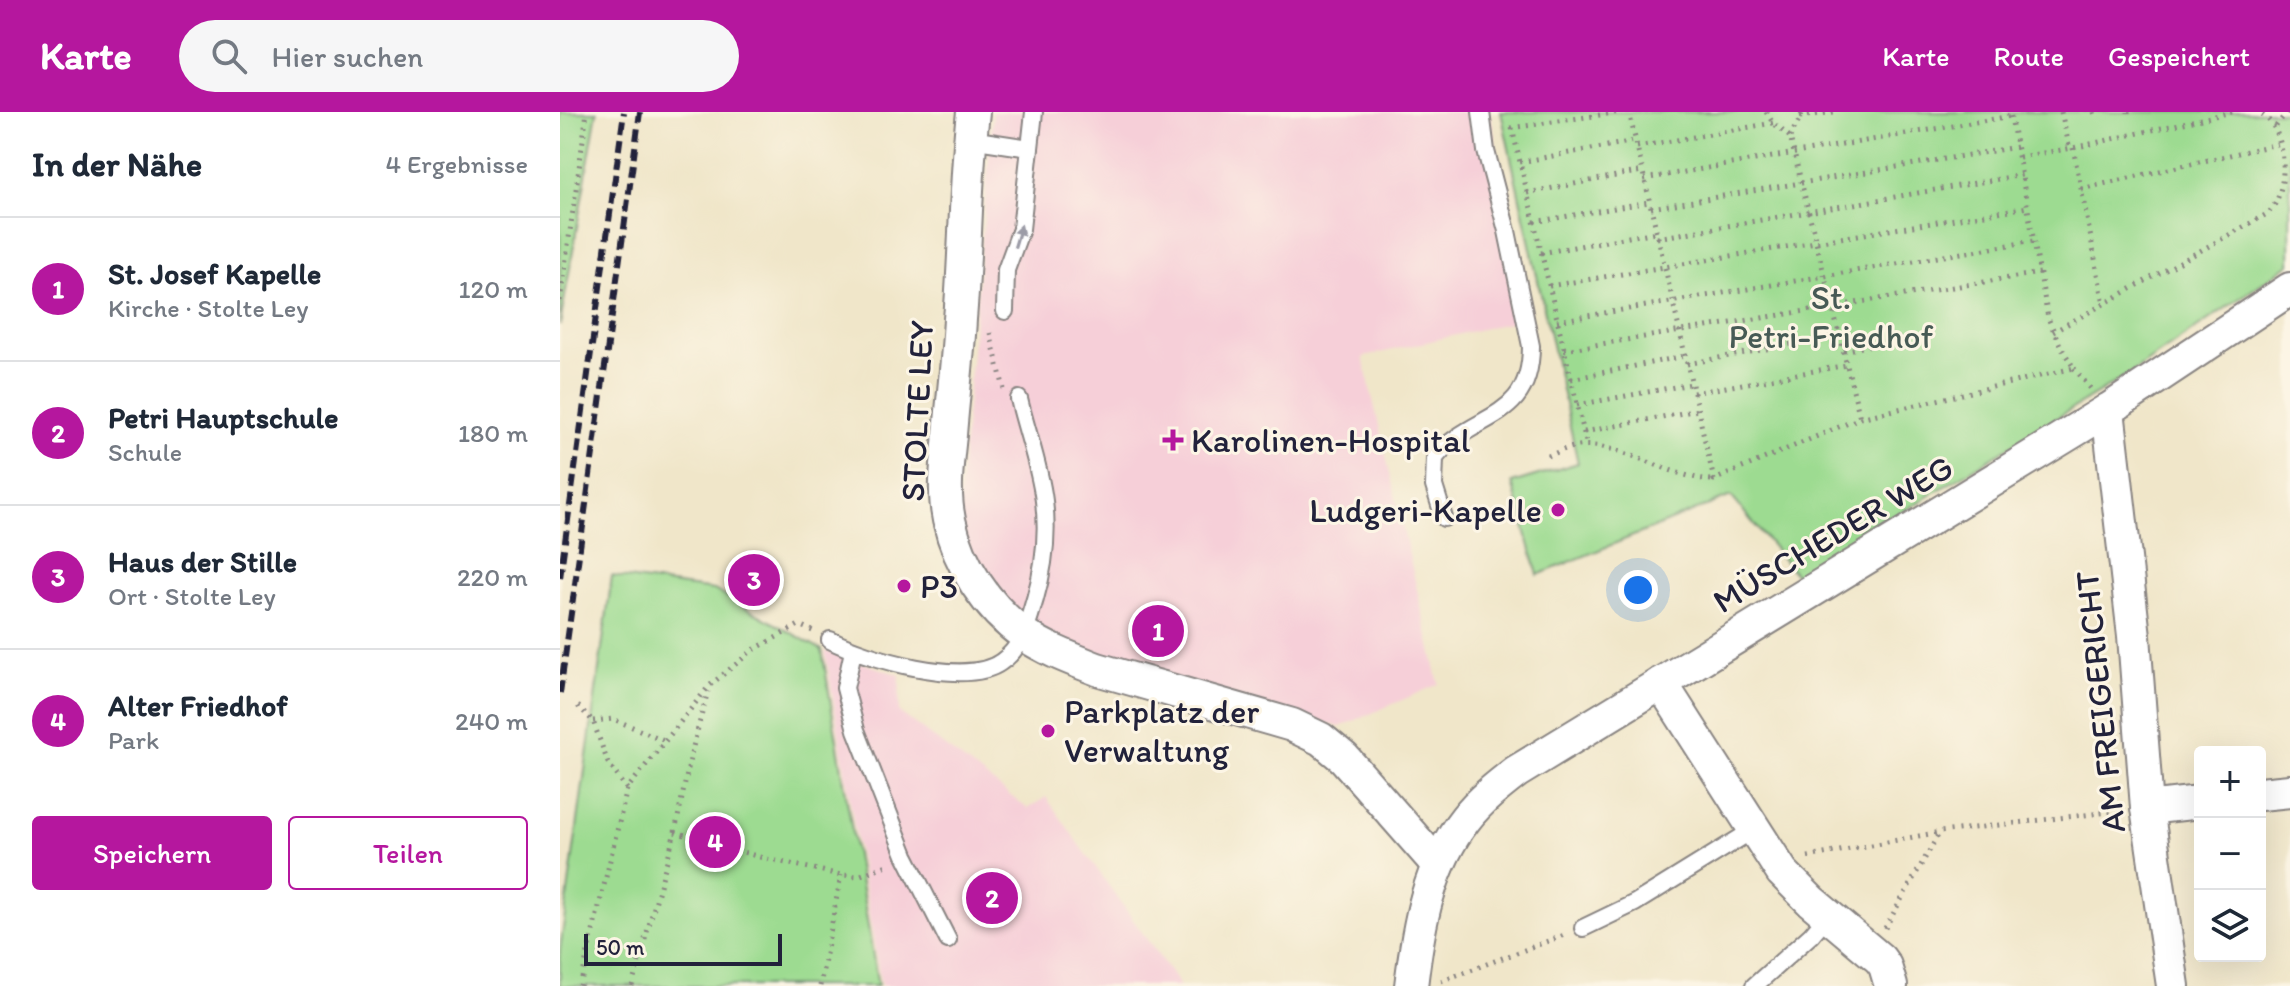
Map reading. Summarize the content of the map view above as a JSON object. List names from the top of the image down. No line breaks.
{"streets":{"street":["STOLTE LEY","MÜSCHEDER WEG","AM FREIGERICHT"]},"crossings":[["STOLTE LEY","MÜSCHEDER WEG"],["MÜSCHEDER WEG","AM FREIGERICHT"]],"parks":["St. Petri-Friedhof"],"places":{"health":["Karolinen-Hospital"],"other":["Ludgeri-Kapelle","P3","Parkplatz der Verwaltung"]},"scale_bar":"50 m","page":{"header":"Karte","search":"Hier suchen","nav":["Karte","Route","Gespeichert"],"heading":["In der Nähe","4 Ergebnisse"],"list":[{"mark":"1","name":"St. Josef Kapelle","note":"Kirche · Stolte Ley","value":"120 m"},{"mark":"2","name":"Petri Hauptschule","note":"Schule","value":"180 m"},{"mark":"3","name":"Haus der Stille","note":"Ort · Stolte Ley","value":"220 m"},{"mark":"4","name":"Alter Friedhof","note":"Park","value":"240 m"}],"pins":["3","1","4","2"],"map_buttons":["+","−"],"buttons":["Speichern","Teilen"],"scale":"50 m"}}
